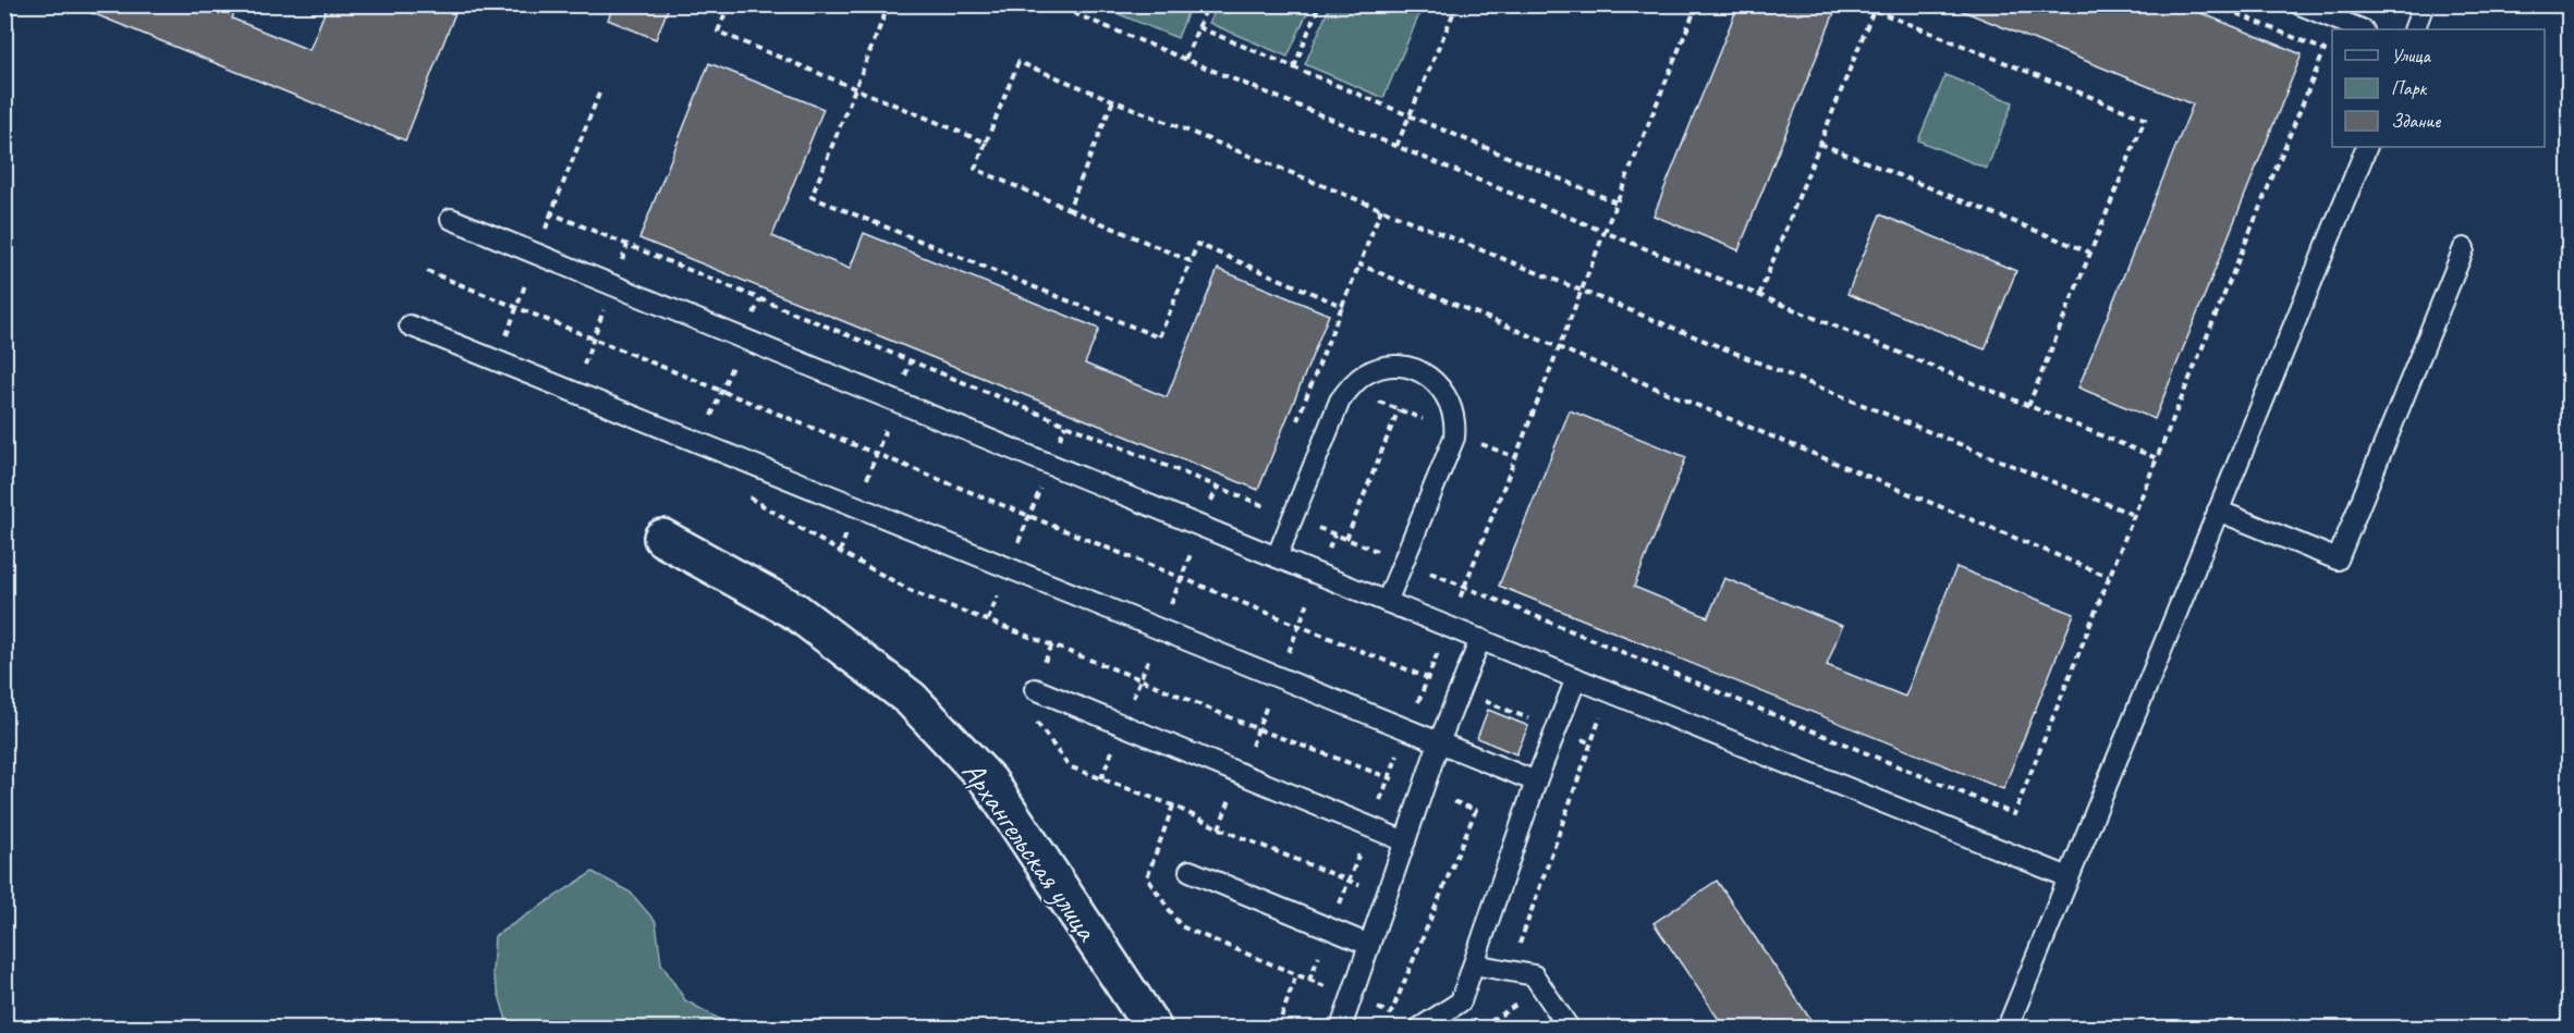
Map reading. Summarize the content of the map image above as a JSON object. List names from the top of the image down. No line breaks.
{"streets":{"street":["Архангельская улица"]},"legend":["Улица","Парк","Здание"]}
